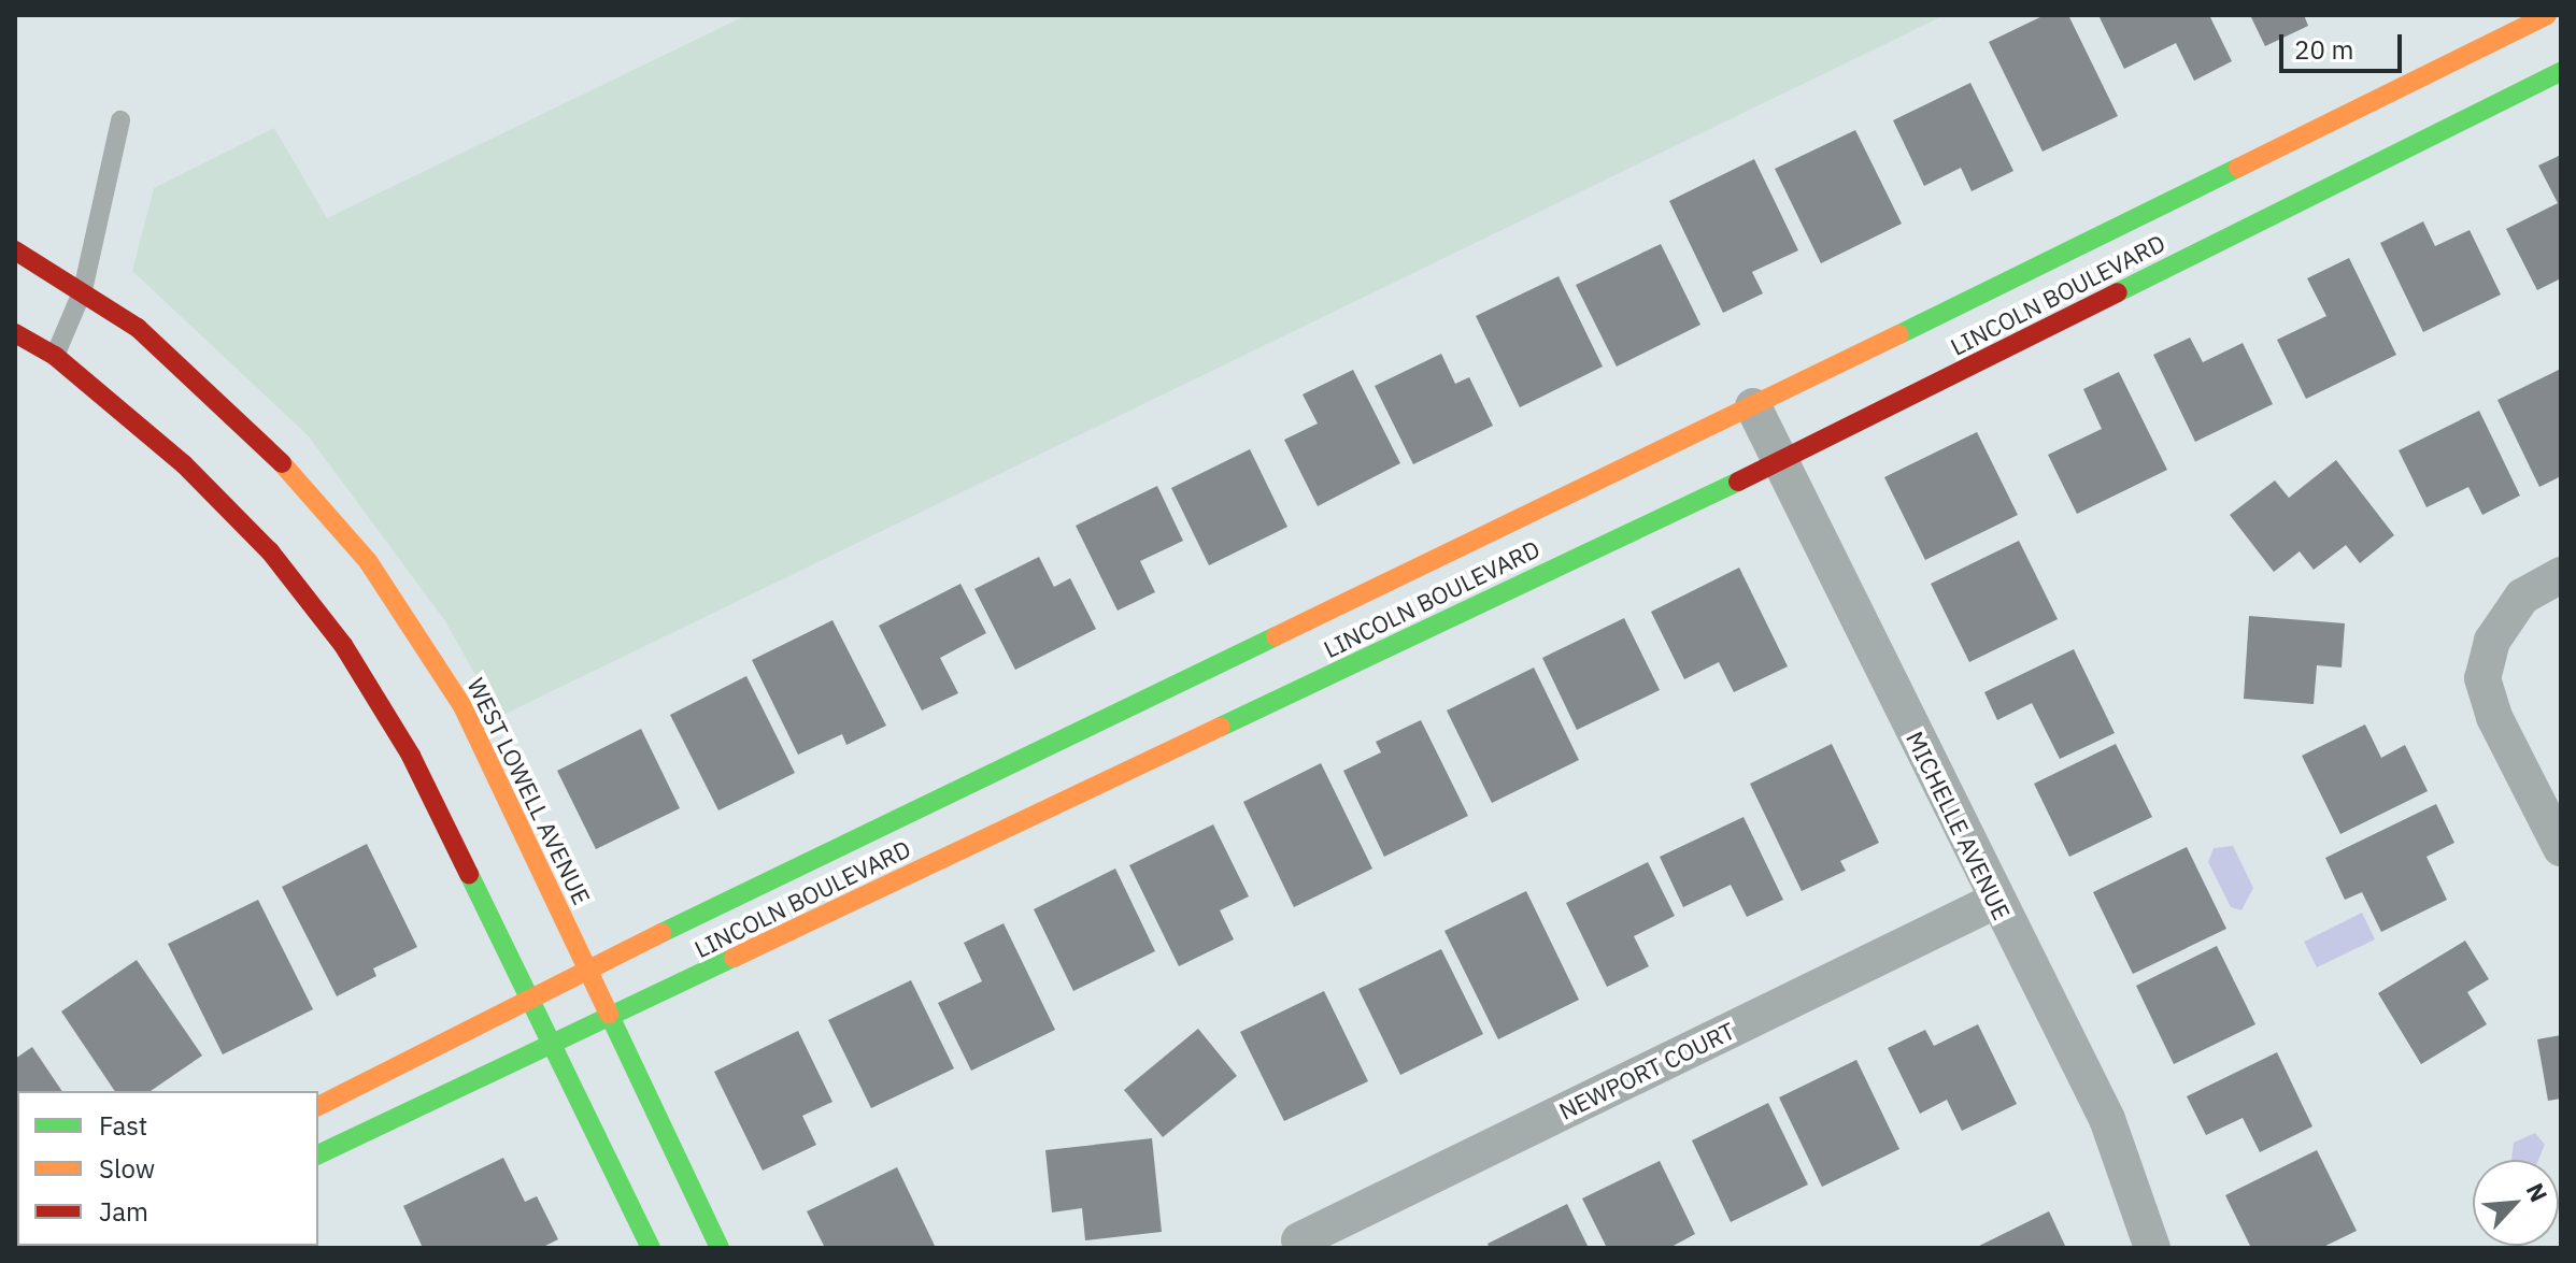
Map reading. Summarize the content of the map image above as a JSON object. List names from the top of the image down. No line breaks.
{"streets":{"street":["LINCOLN BOULEVARD","WEST LOWELL AVENUE","MICHELLE AVENUE","NEWPORT COURT"]},"crossings":[["LINCOLN BOULEVARD","WEST LOWELL AVENUE"],["LINCOLN BOULEVARD","MICHELLE AVENUE"],["MICHELLE AVENUE","NEWPORT COURT"]],"legend":["Fast","Slow","Jam"],"scale_bar":"20 m","north":"top right"}
